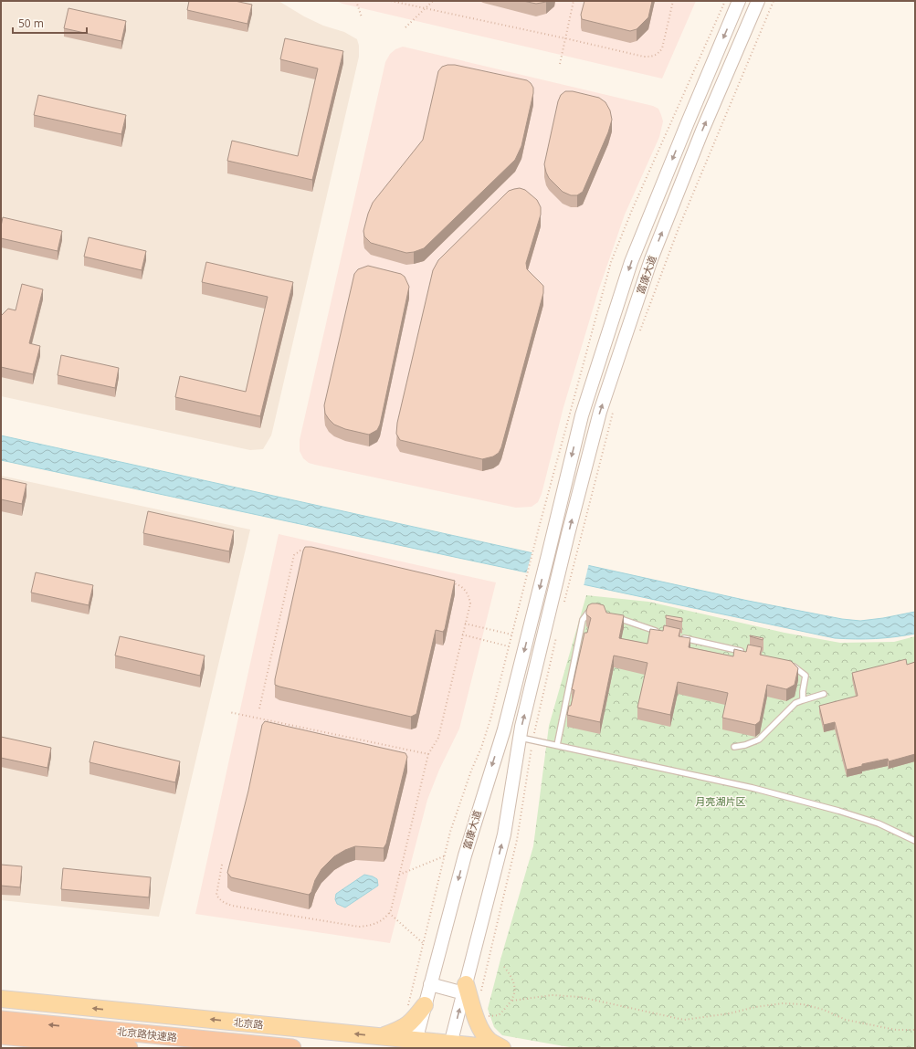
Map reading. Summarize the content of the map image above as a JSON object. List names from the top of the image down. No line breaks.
{"streets":{"highway":["北京路快速路"],"main road":["北京路"],"street":["富康大道"]},"crossings":[["富康大道","北京路"]],"one_way":["北京路"],"parks":["月亮湖片区"],"scale_bar":"50 m"}
